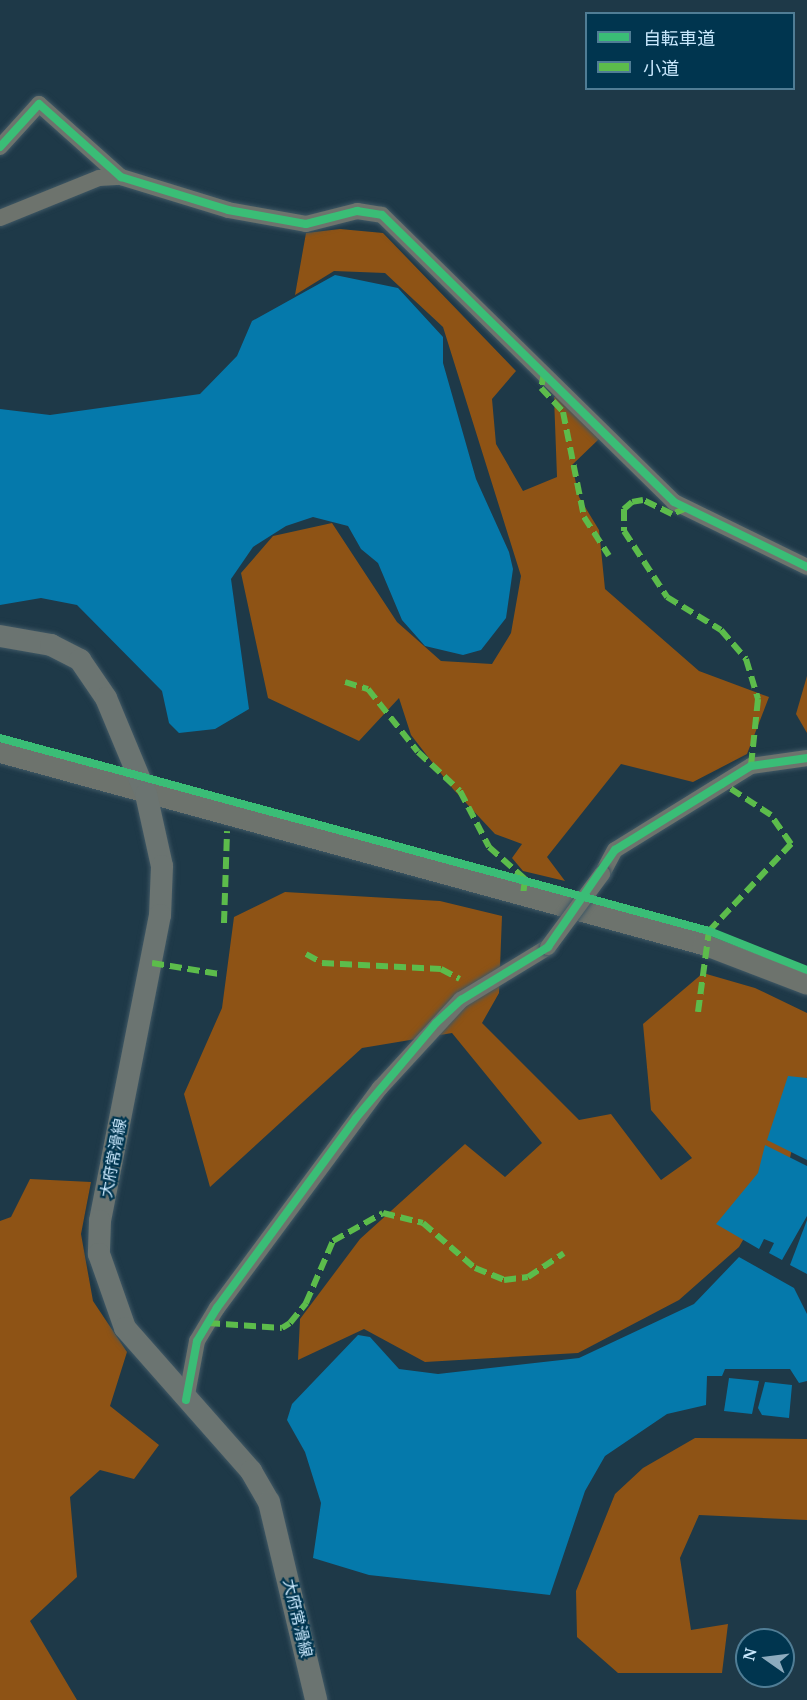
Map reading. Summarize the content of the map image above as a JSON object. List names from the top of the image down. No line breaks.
{"streets":{"main road":["大府常滑線"]},"legend":["自転車道","小道"],"north":"left"}
